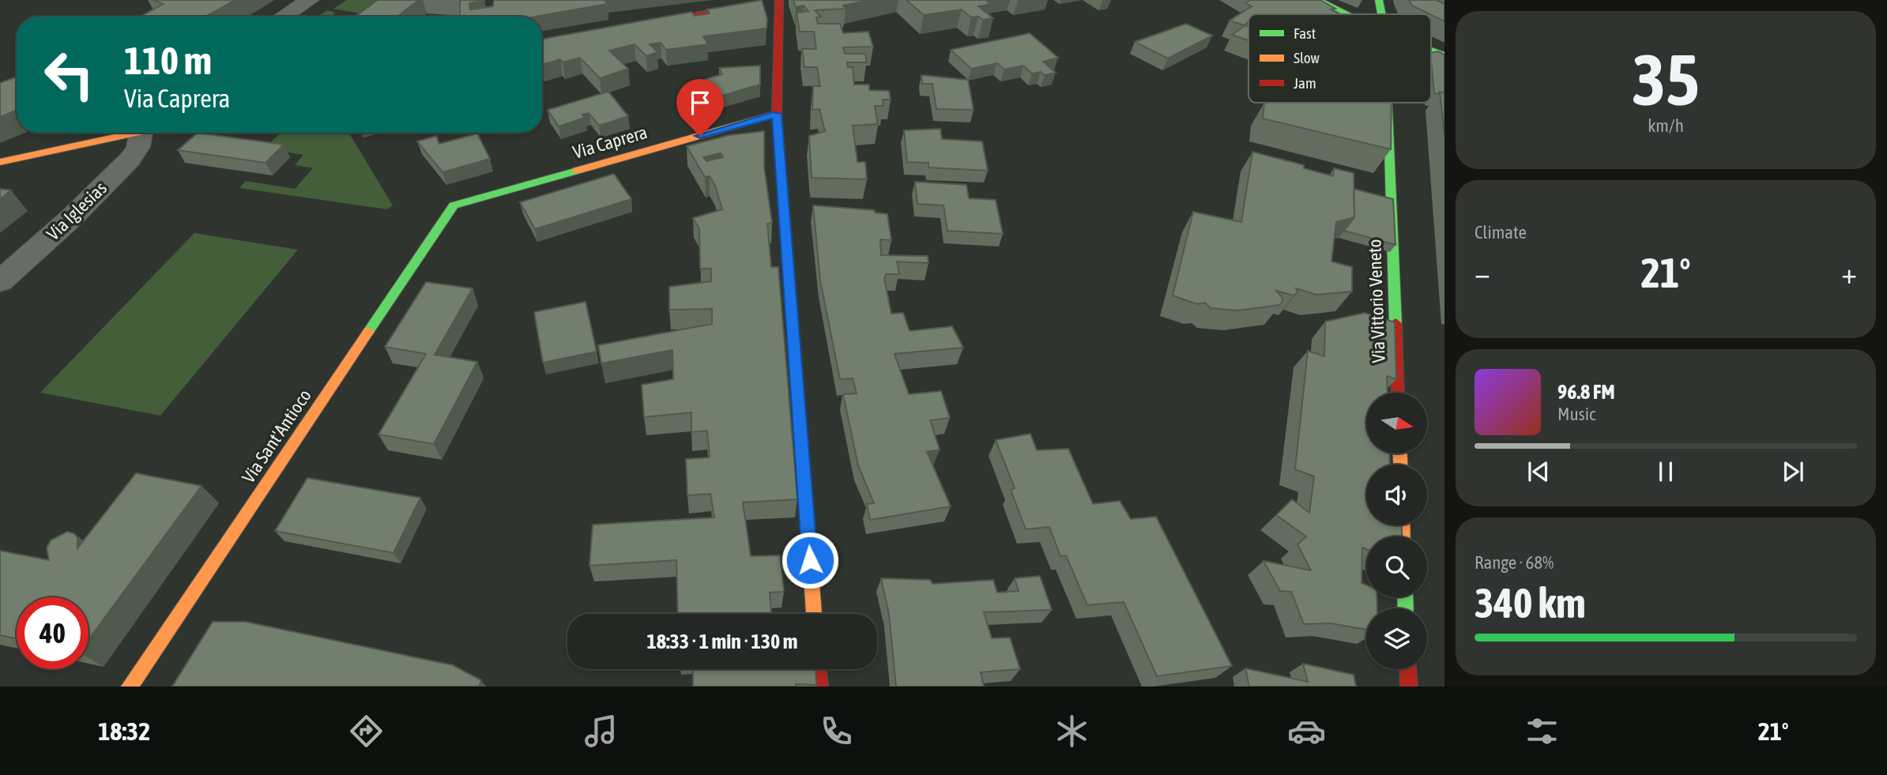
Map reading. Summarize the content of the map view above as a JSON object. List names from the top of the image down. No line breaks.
{"streets":{"street":["Via Caprera","Via Iglesias","Via Vittorio Veneto","Via Sant'Antioco"]},"crossings":[["Via Caprera","Via Sant'Antioco"]],"legend":["Fast","Slow","Jam"],"north":"right","page":{"tile":[["35","km/h"],"Climate",["Range · 68%","340 km"]],"turn":["110 m","Via Caprera"],"heat":["−","21°","+"],"song":["96.8 FM","Music"],"limit":"40","trip":"18:33 · 1 min · 130 m","tabs":["18:32","21°"]}}
